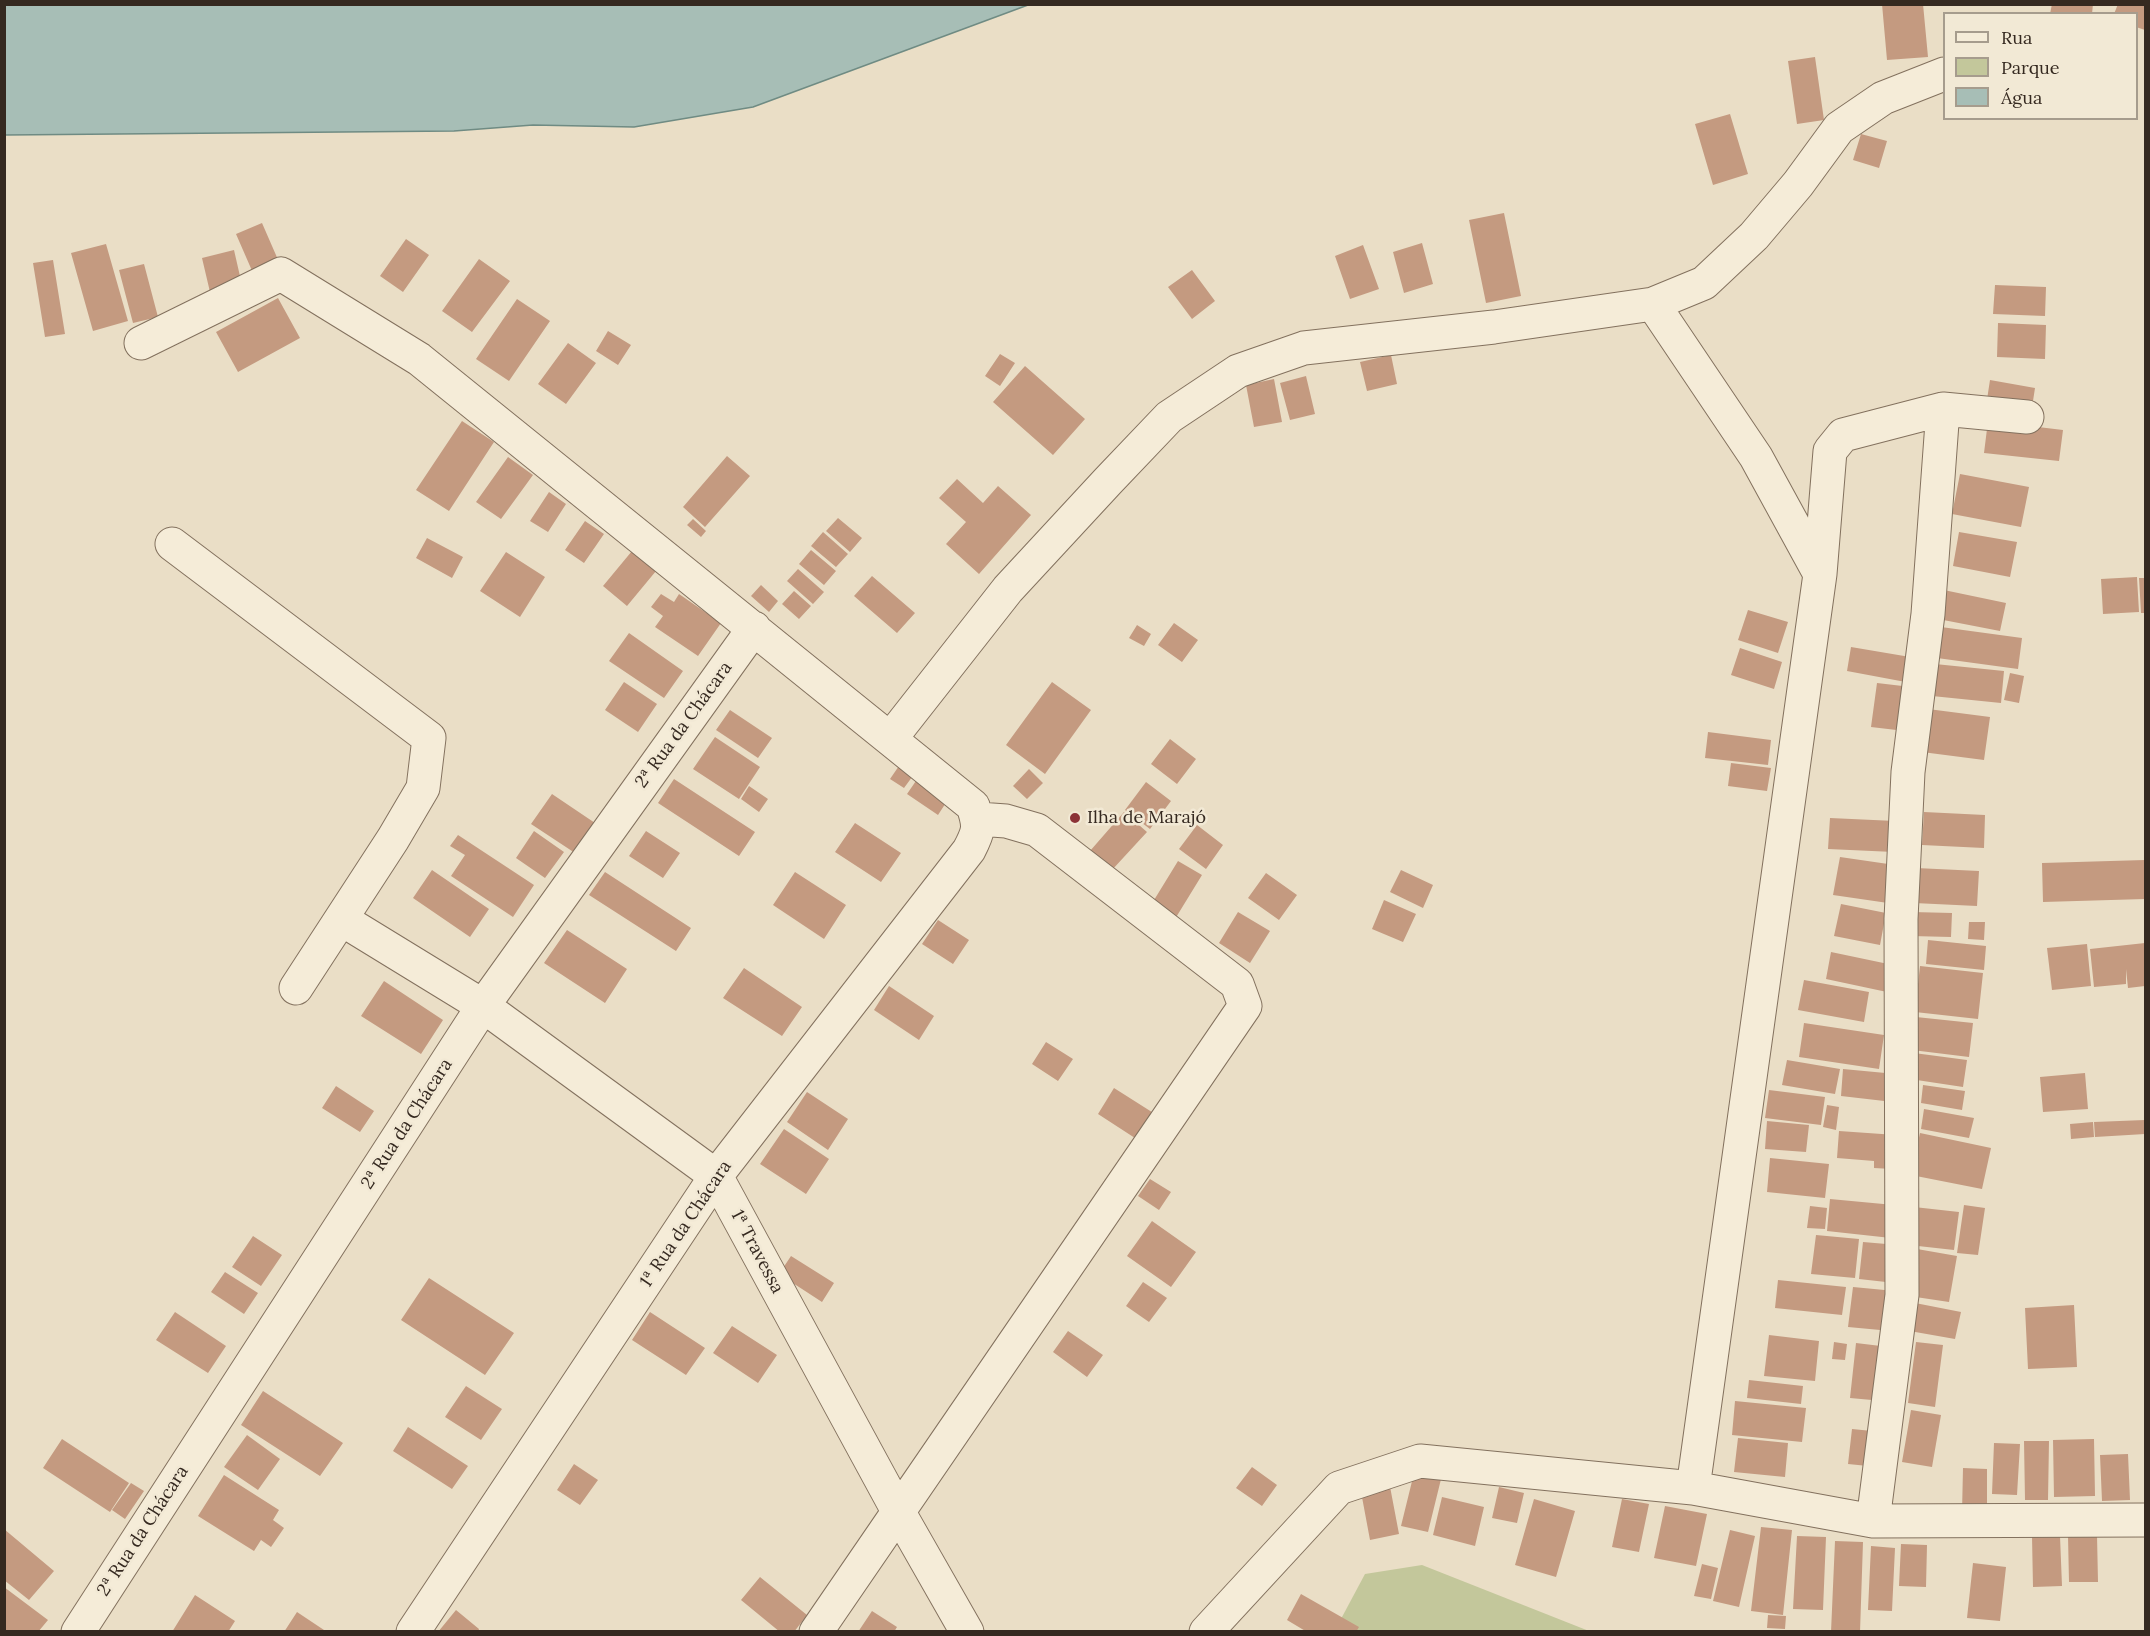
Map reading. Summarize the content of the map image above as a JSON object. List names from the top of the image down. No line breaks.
{"streets":{"street":["2ª Rua da Chácara","1ª Rua da Chácara","1ª Travessa"]},"crossings":[["2ª Rua da Chácara","1ª Travessa"],["1ª Rua da Chácara","1ª Travessa"]],"places":["Ilha de Marajó"],"legend":["Rua","Parque","Água"]}
